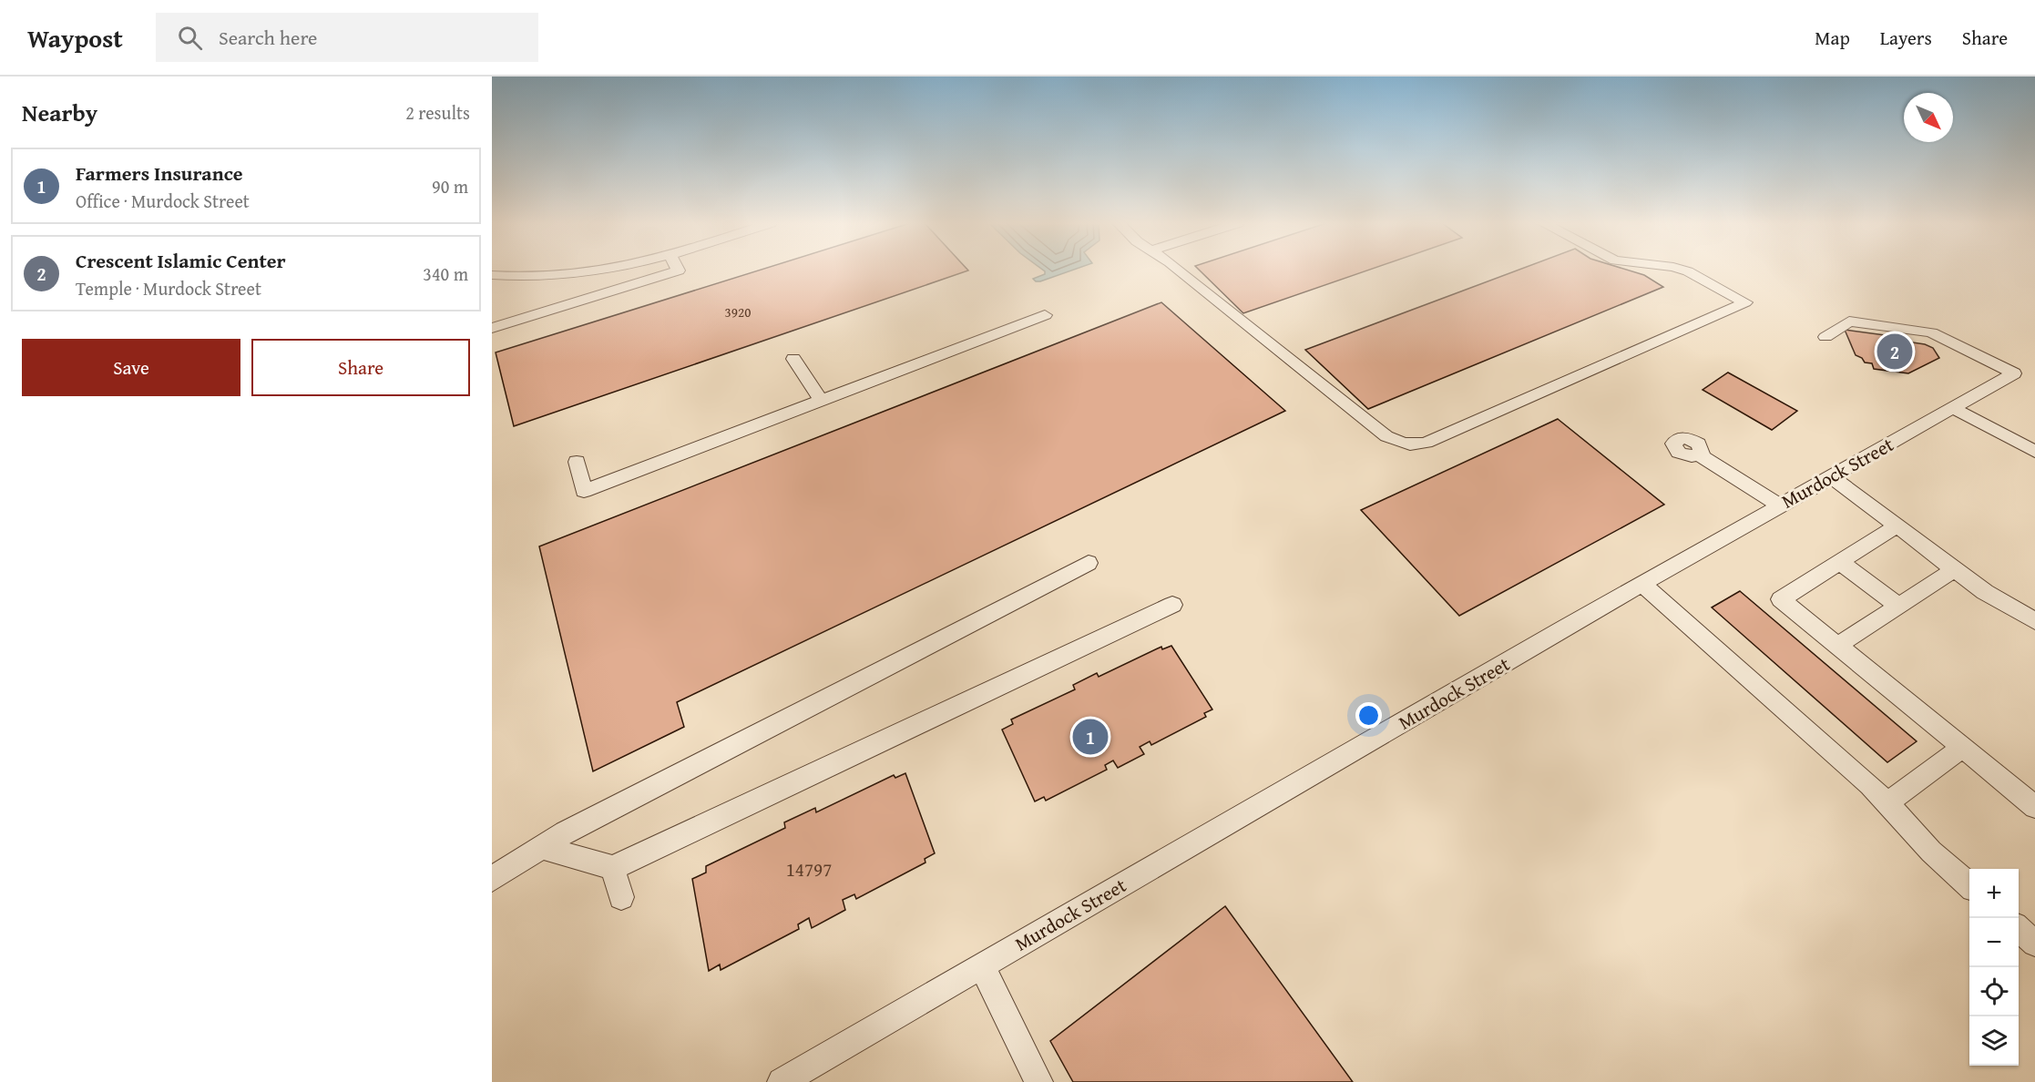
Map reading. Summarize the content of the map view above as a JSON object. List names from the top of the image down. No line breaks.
{"streets":{"street":["Murdock Street"]},"house_numbers":["3920","14797"],"north":"bottom right","page":{"header":"Waypost","search":"Search here","nav":["Map","Layers","Share"],"heading":["Nearby","2 results"],"list":[{"mark":"1","name":"Farmers Insurance","note":"Office · Murdock Street","value":"90 m"},{"mark":"2","name":"Crescent Islamic Center","note":"Temple · Murdock Street","value":"340 m"}],"buttons":["Save","Share"],"pins":["2","1"],"map_buttons":["+","−"]}}
